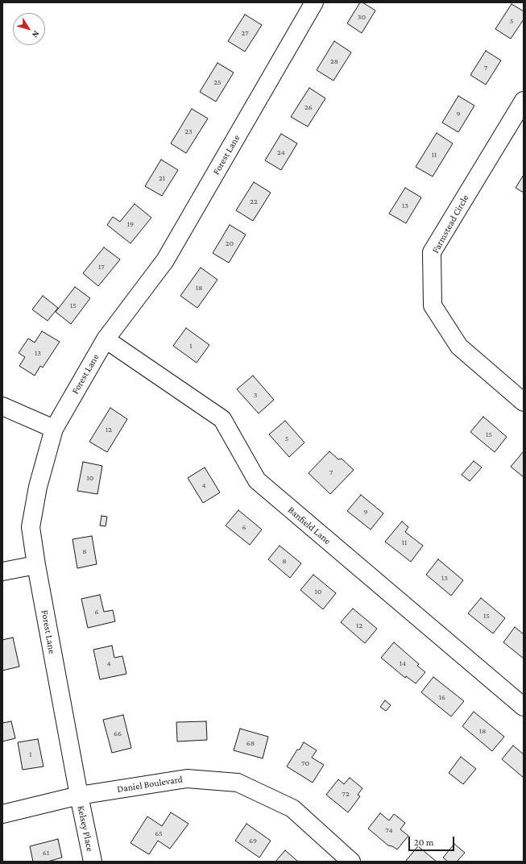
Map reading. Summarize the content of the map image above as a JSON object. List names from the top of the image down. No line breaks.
{"streets":{"street":["Forest Lane","Farmstead Circle","Banfield Lane","Daniel Boulevard","Kelsey Place"]},"crossings":[["Forest Lane","Banfield Lane"],["Forest Lane","Daniel Boulevard"],["Forest Lane","Kelsey Place"],["Daniel Boulevard","Kelsey Place"]],"house_numbers":["30","5","27","28","7","25","26","9","23","24","11","21","22","13","19","20","17","18","15","1","13","3","12","15","5","7","10","4","9","6","11","8","8","13","10","6","15","12","4","14","16","18","66","68","1","70","72","74","65","69","61"],"scale_bar":"20 m","north":"bottom right"}
